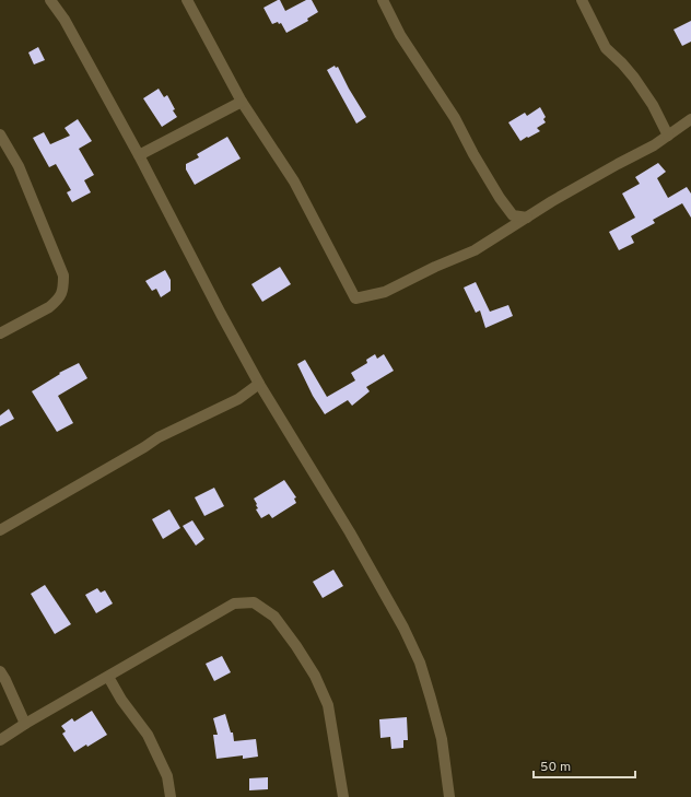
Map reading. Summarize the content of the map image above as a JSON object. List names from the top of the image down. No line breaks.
{"scale_bar":"50 m"}
